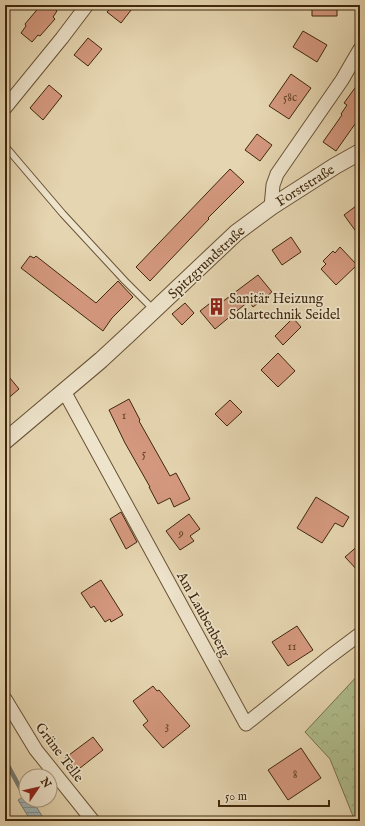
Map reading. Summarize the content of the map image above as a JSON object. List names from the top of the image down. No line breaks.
{"streets":{"street":["Forststraße","Spitzgrundstraße","Am Laubenberg","Grüne Telle"]},"crossings":[["Forststraße","Spitzgrundstraße"],["Spitzgrundstraße","Am Laubenberg"]],"places":{"building":["Sanitär Heizung Solartechnik Seidel"]},"house_numbers":["58c","1","5","9","11","3","8"],"scale_bar":"50 m","north":"top right"}
